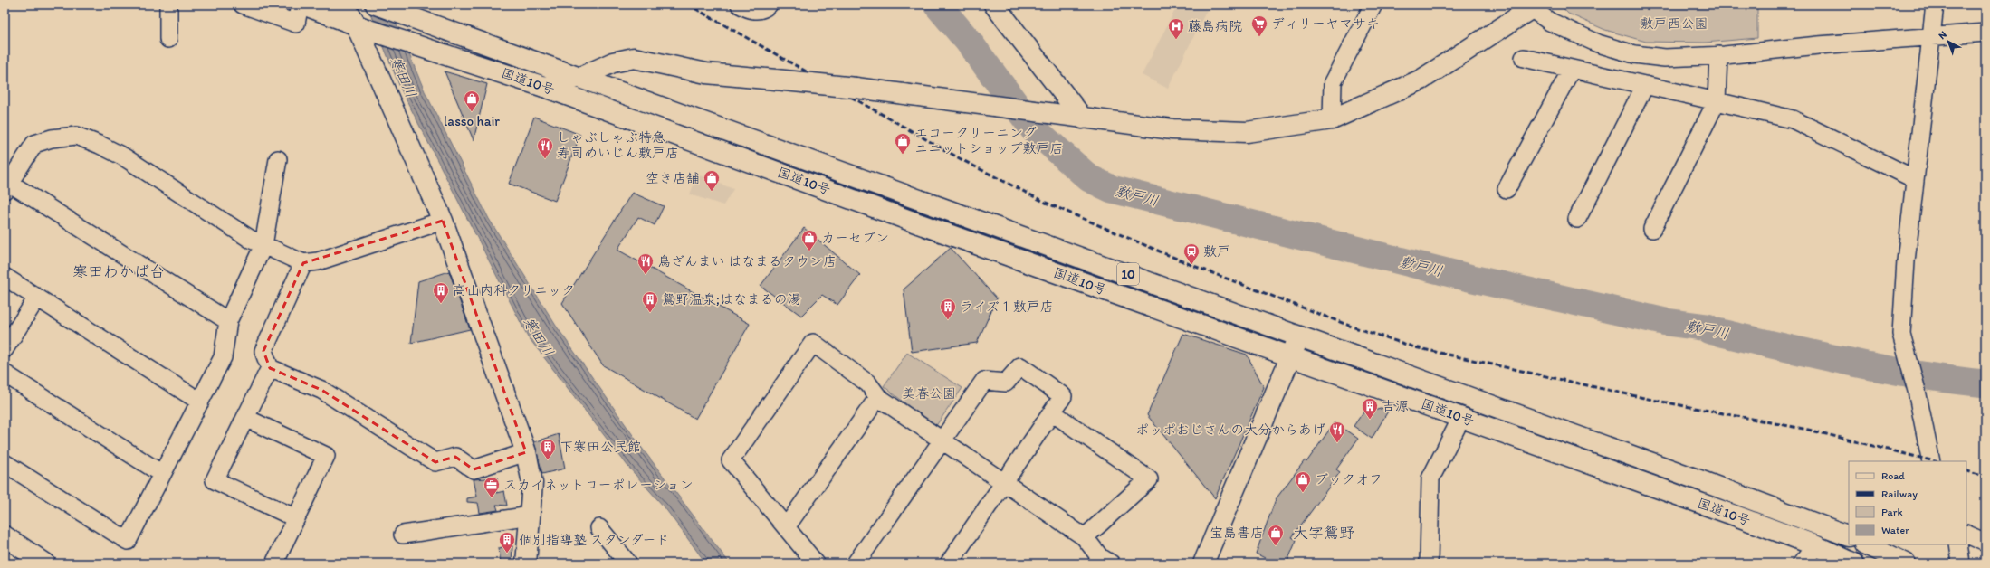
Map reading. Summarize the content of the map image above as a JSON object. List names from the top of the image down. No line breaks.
{"streets":{"main road":["国道10号","10"]},"districts":["寒田わかば台","大字鴛野"],"water":["寒田川","敷戸川"],"parks":["敷戸西公園","美春公園"],"places":{"supermarket":["ディリーヤマサキ"],"hospital":["藤島病院"],"shop":["lasso hair","エコークリーニング ユニットショップ敷戸店","空き店舗","カーセブン","ブックオフ","宝島書店"],"restaurant":["しゃぶしゃぶ特急 寿司めいじん敷戸店","鳥ざんまい はなまるタウン店","ポッポおじさんの大分からあげ"],"station":["敷戸"],"building":["高山内科クリニック","鴛野温泉;はなまるの湯","ライズ１敷戸店","吉源","下寒田公民館","個別指導塾 スタンダード"],"office":["スカイネットコーポレーション"]},"legend":["Road","Railway","Park","Water"],"north":"top left"}
